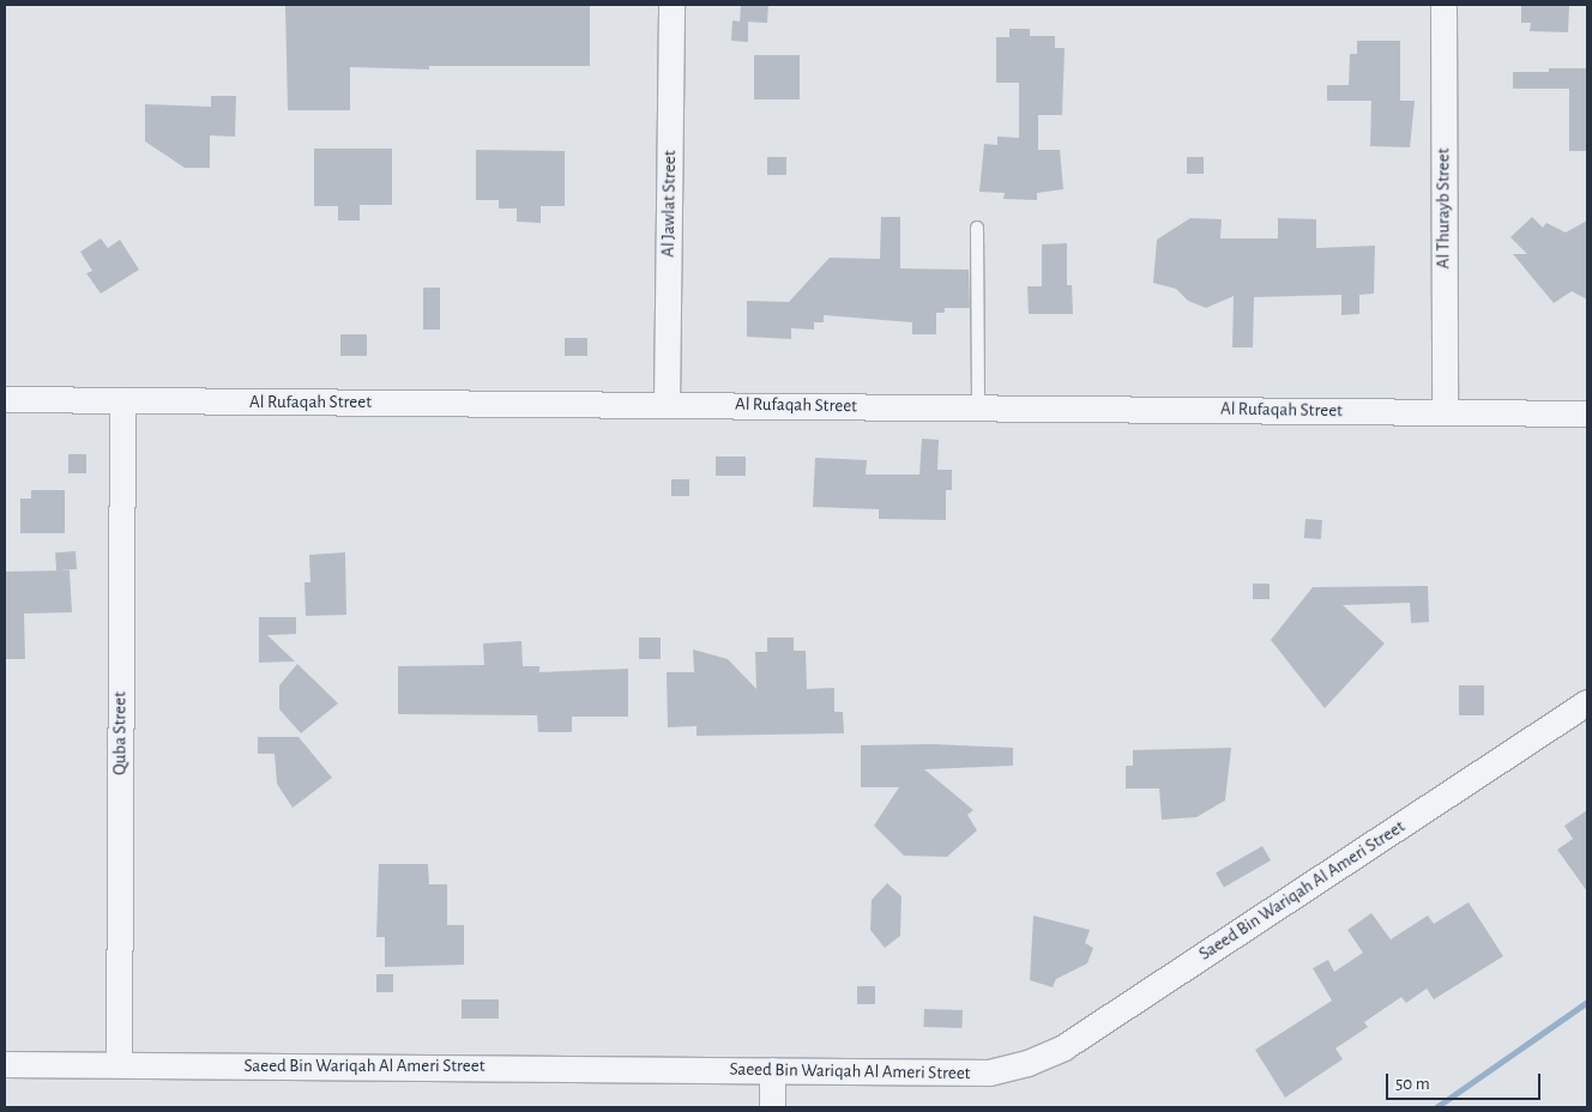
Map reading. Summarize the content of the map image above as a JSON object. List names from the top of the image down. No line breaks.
{"streets":{"street":["Al Jawlat Street","Al Thurayb Street","Al Rufaqah Street","Quba Street","Saeed Bin Wariqah Al Ameri Street"]},"crossings":[["Al Jawlat Street","Al Rufaqah Street"],["Al Thurayb Street","Al Rufaqah Street"],["Al Rufaqah Street","Quba Street"],["Quba Street","Saeed Bin Wariqah Al Ameri Street"]],"scale_bar":"50 m"}
